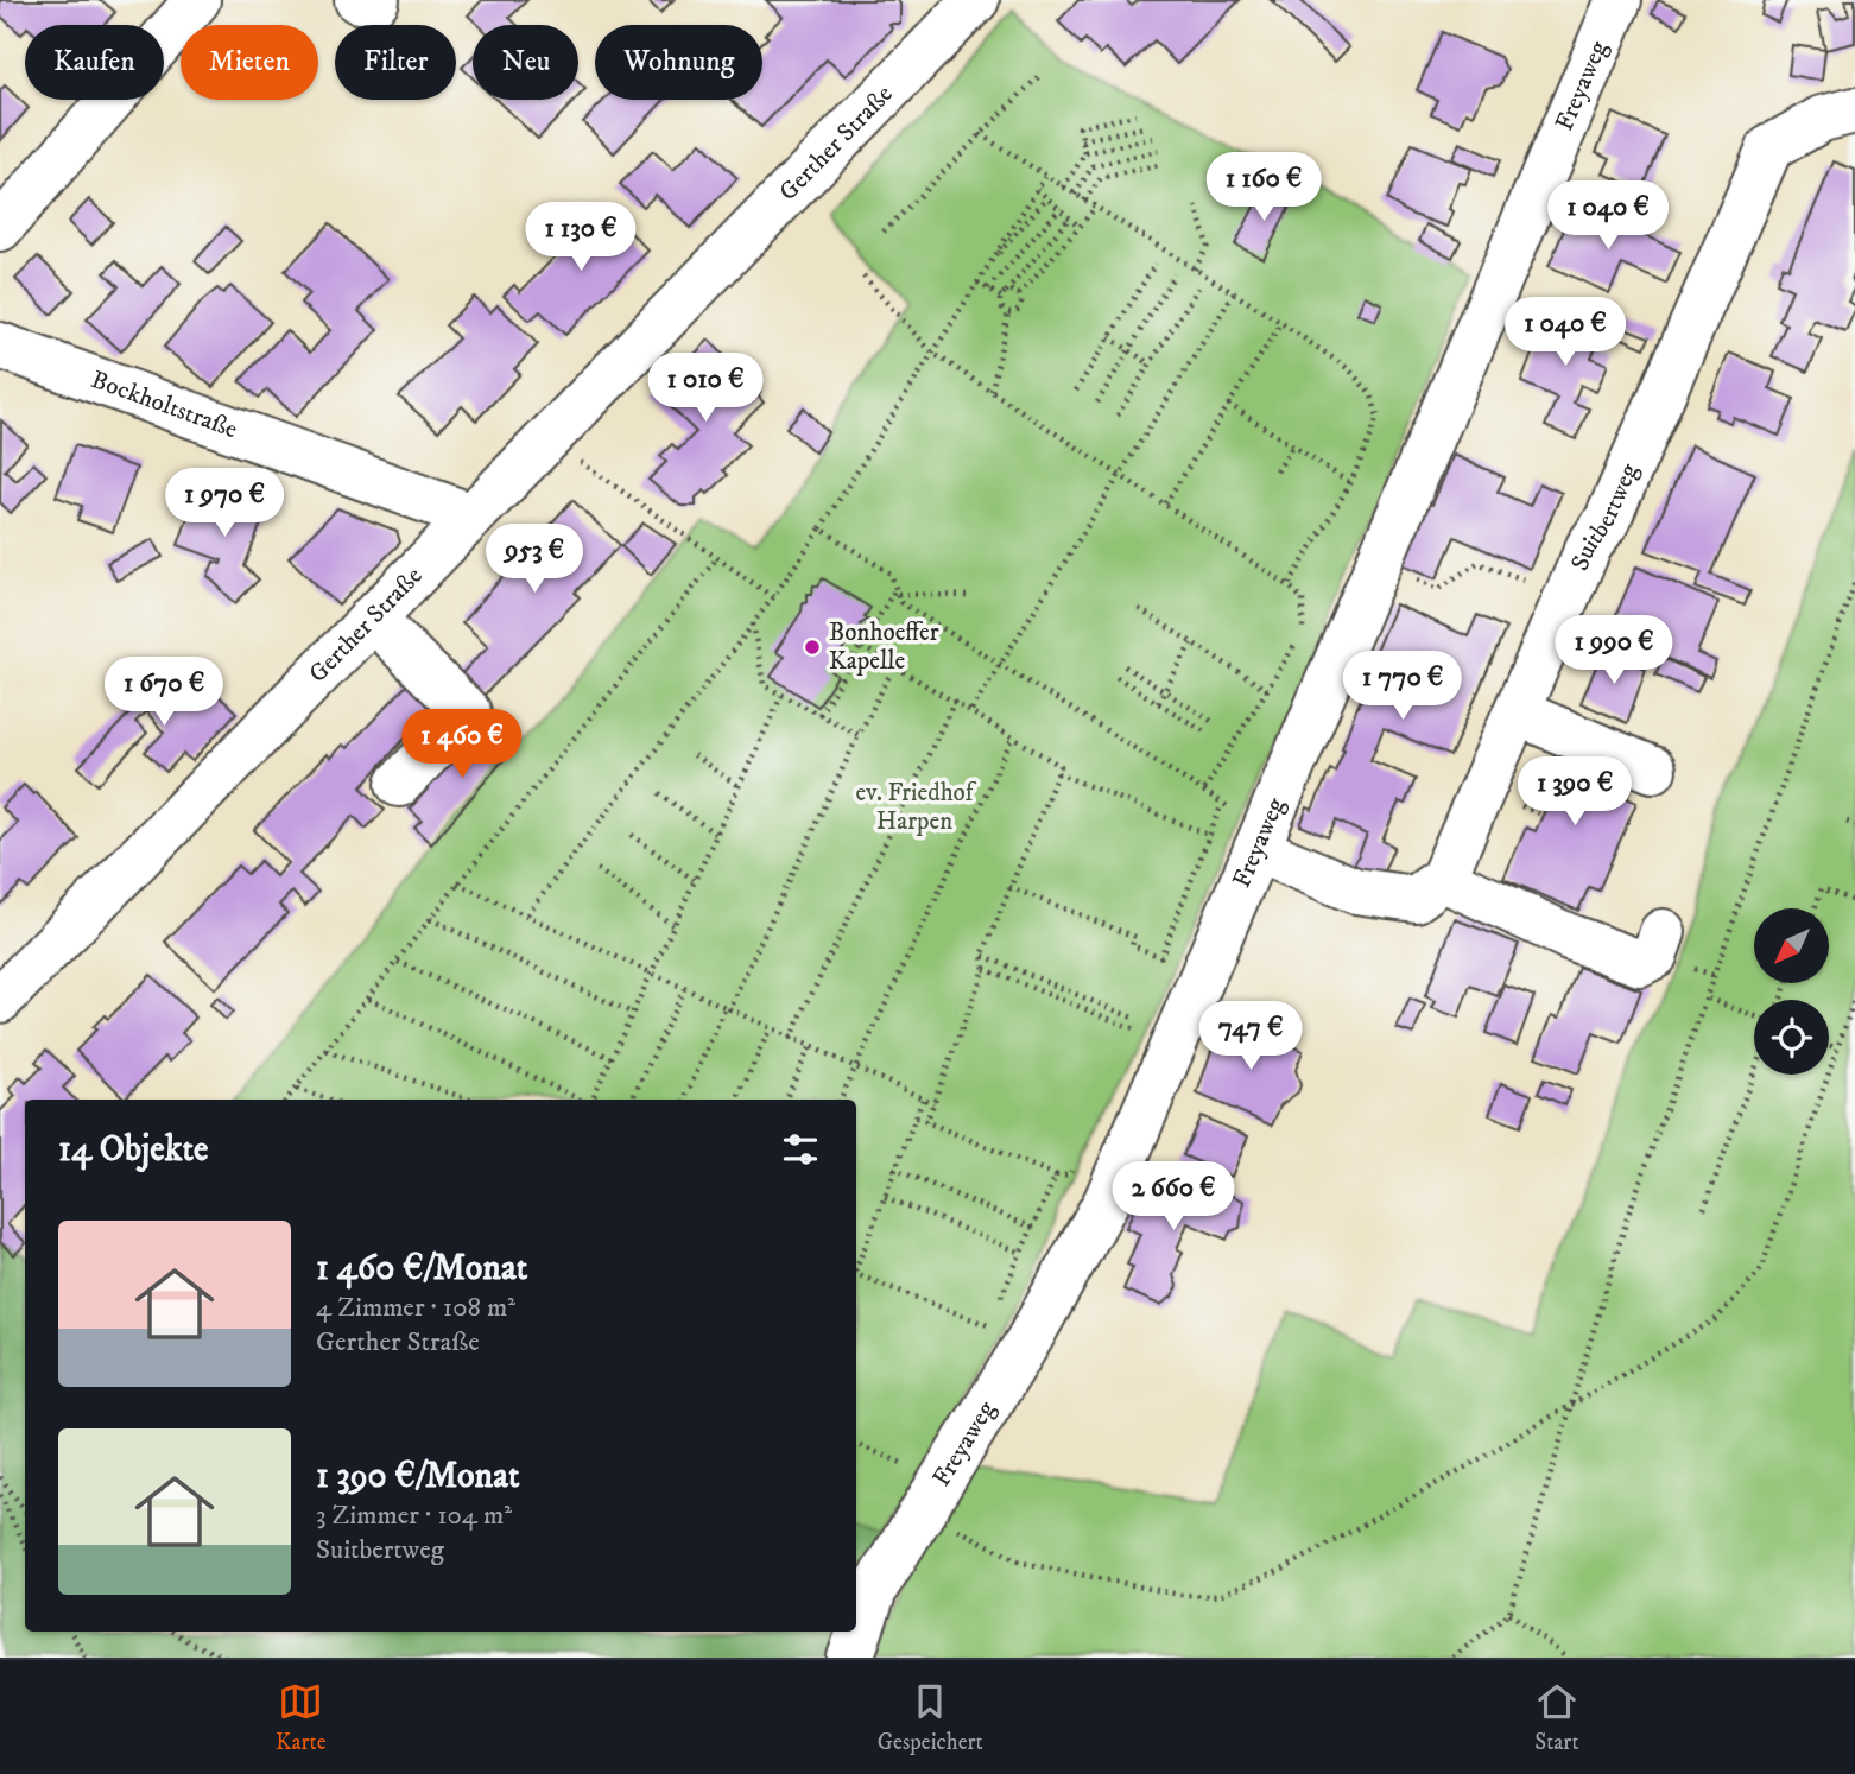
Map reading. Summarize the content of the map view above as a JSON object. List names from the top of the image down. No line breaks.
{"streets":{"street":["Freyaweg","Gerther Straße","Bockholtstraße","Suitbertweg"]},"crossings":[["Gerther Straße","Bockholtstraße"]],"parks":["ev. Friedhof Harpen"],"places":["Bonhoeffer Kapelle"],"north":"bottom left","page":{"chip":["Kaufen","Mieten","Filter","Neu","Wohnung"],"price":["1 160 €","1 040 €","1 130 €","1 040 €","1 010 €","1 970 €","953 €","1 990 €","1 770 €","1 670 €","1 460 €","1 390 €","747 €","2 660 €"],"heading":"14 Objekte","list":[{"name":"1 460 €/Monat","note":"4 Zimmer · 108 m² · Gerther Straße"},{"name":"1 390 €/Monat","note":"3 Zimmer · 104 m² · Suitbertweg"}],"tabs":["Karte","Gespeichert","Start"]}}
